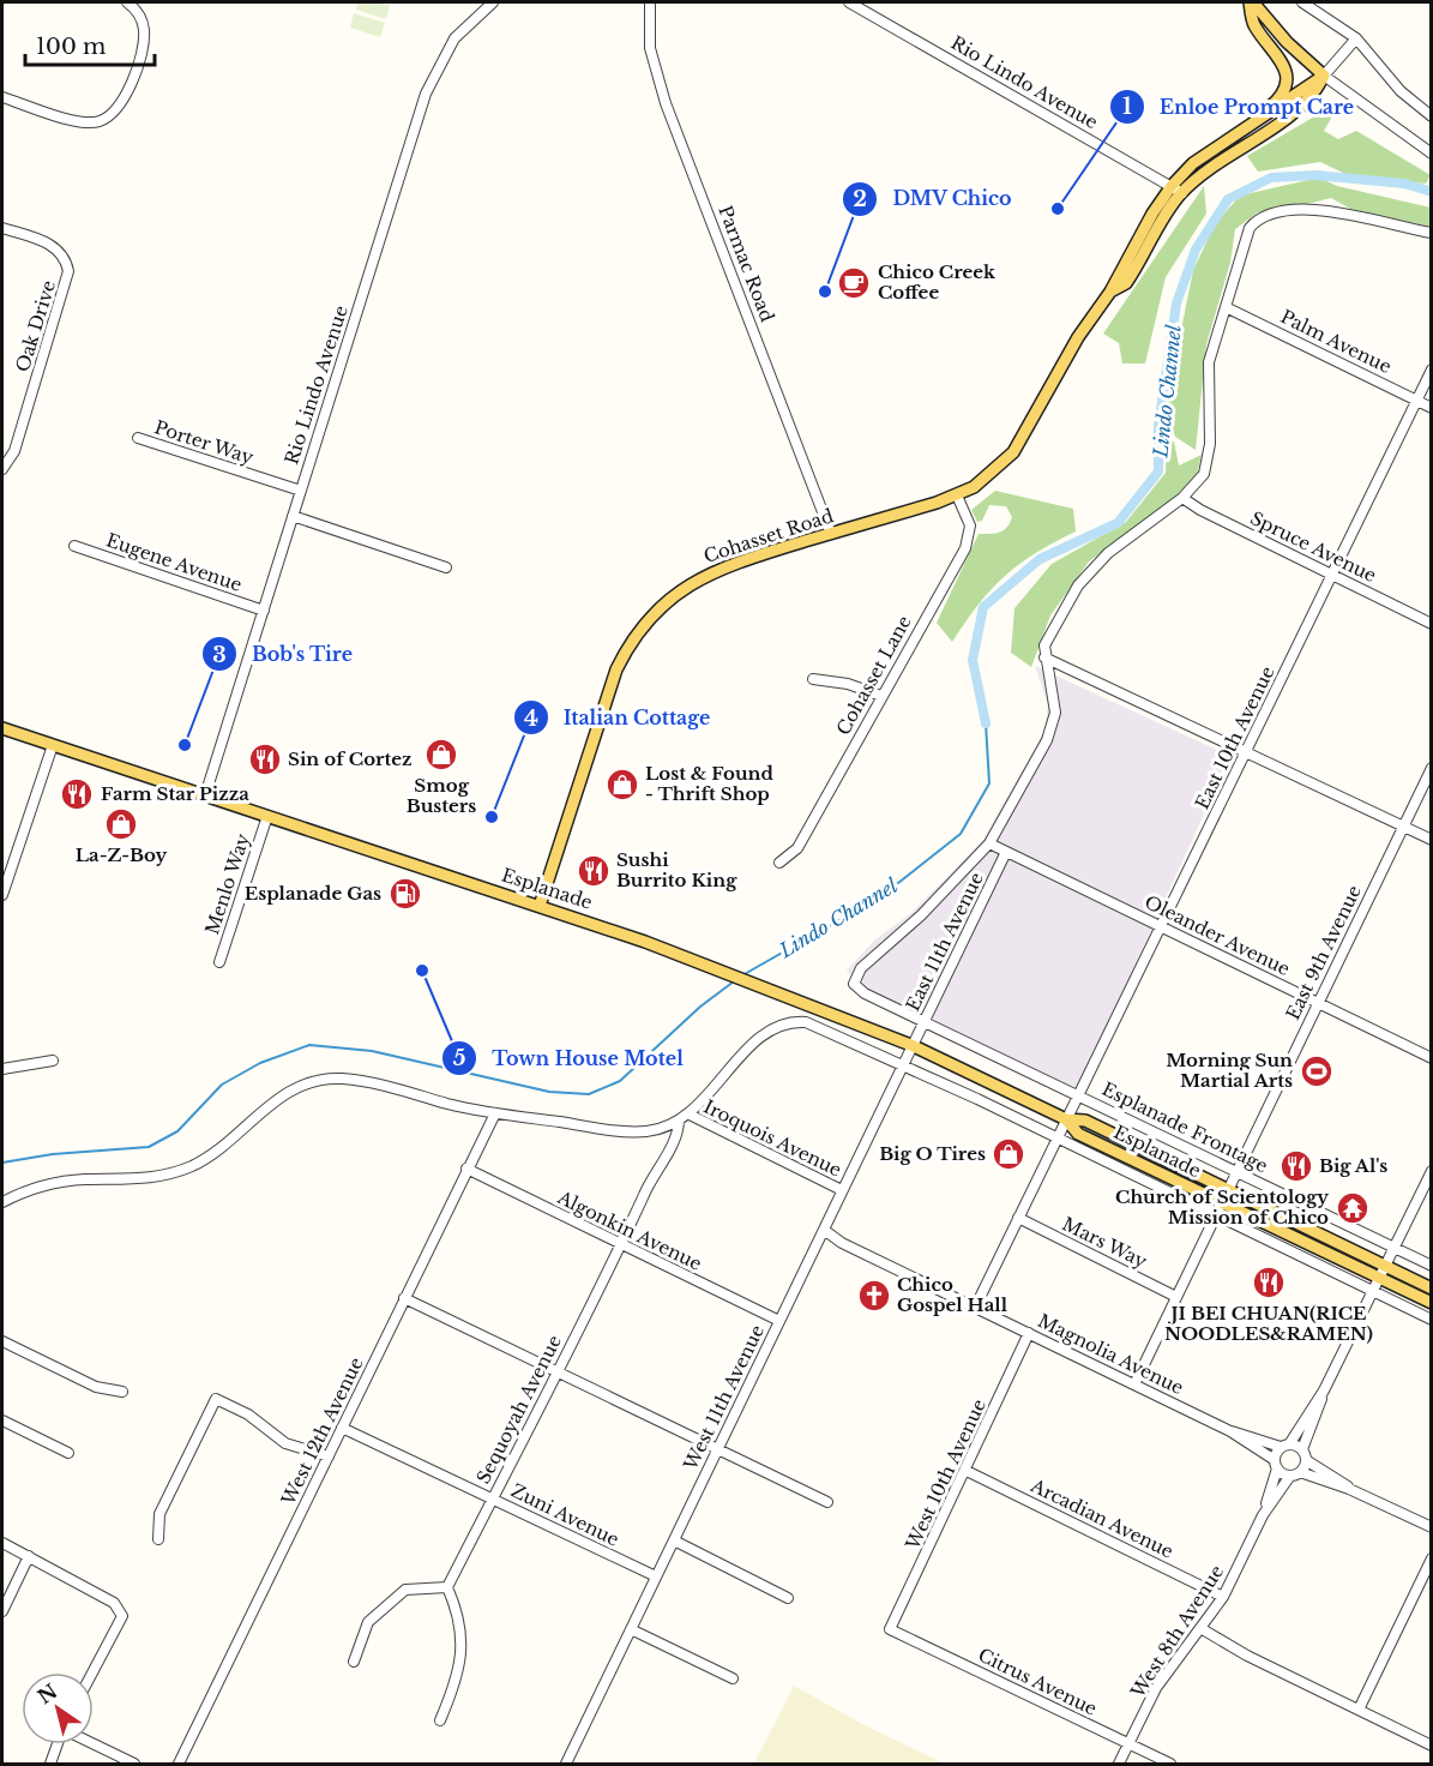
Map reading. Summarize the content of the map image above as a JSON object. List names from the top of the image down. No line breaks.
{"streets":{"main road":["Cohasset Road","Esplanade"],"street":["Rio Lindo Avenue","Parmac Road","Oak Drive","Palm Avenue","Porter Way","Spruce Avenue","Eugene Avenue","Cohasset Lane","East 10th Avenue","Menlo Way","Oleander Avenue","East 11th Avenue","East 9th Avenue","Esplanade Frontage","Iroquois Avenue","Algonkin Avenue","Mars Way","Magnolia Avenue","West 11th Avenue","Sequoyah Avenue","West 12th Avenue","West 10th Avenue","Zuni Avenue","Arcadian Avenue","West 8th Avenue","Citrus Avenue"]},"crossings":[["Rio Lindo Avenue","Porter Way"],["Rio Lindo Avenue","Cohasset Road"],["Rio Lindo Avenue","Eugene Avenue"],["Rio Lindo Avenue","Esplanade"],["Parmac Road","Cohasset Road"],["Palm Avenue","East 10th Avenue"],["Cohasset Road","Cohasset Lane"],["Cohasset Road","Esplanade"],["Spruce Avenue","East 10th Avenue"],["East 10th Avenue","Esplanade"],["East 10th Avenue","Oleander Avenue"],["East 10th Avenue","Esplanade Frontage"],["Menlo Way","Esplanade"],["Esplanade","East 11th Avenue"],["Esplanade","East 9th Avenue"],["Esplanade","West 11th Avenue"],["Oleander Avenue","East 11th Avenue"],["Oleander Avenue","East 9th Avenue"],["Oleander Avenue","Esplanade Frontage"],["East 11th Avenue","Esplanade Frontage"],["East 11th Avenue","West 11th Avenue"],["East 9th Avenue","Esplanade Frontage"],["East 9th Avenue","Mars Way"],["East 9th Avenue","Magnolia Avenue"],["Iroquois Avenue","West 11th Avenue"],["Algonkin Avenue","West 11th Avenue"],["Algonkin Avenue","Sequoyah Avenue"],["Algonkin Avenue","West 12th Avenue"],["Magnolia Avenue","West 11th Avenue"],["Magnolia Avenue","West 10th Avenue"],["Magnolia Avenue","West 8th Avenue"],["West 11th Avenue","Zuni Avenue"],["Sequoyah Avenue","Zuni Avenue"],["West 12th Avenue","Zuni Avenue"],["West 10th Avenue","Arcadian Avenue"],["West 10th Avenue","Citrus Avenue"],["Arcadian Avenue","West 8th Avenue"],["West 8th Avenue","Citrus Avenue"]],"water":["Lindo Channel"],"places":{"other":["Enloe Prompt Care","DMV Chico","Bob's Tire","Italian Cottage","Town House Motel"],"cafe":["Chico Creek Coffee"],"shop":["Smog Busters","Lost & Found - Thrift Shop","La-Z-Boy","Big O Tires"],"restaurant":["Sin of Cortez","Farm Star Pizza","Sushi Burrito King","Big Al's","JI BEI CHUAN(RICE NOODLES&RAMEN)"],"fuel station":["Esplanade Gas"],"sports":["Morning Sun Martial Arts"],"temple":["Church of Scientology Mission of Chico"],"church":["Chico Gospel Hall"]},"scale_bar":"100 m","north":"top left"}
